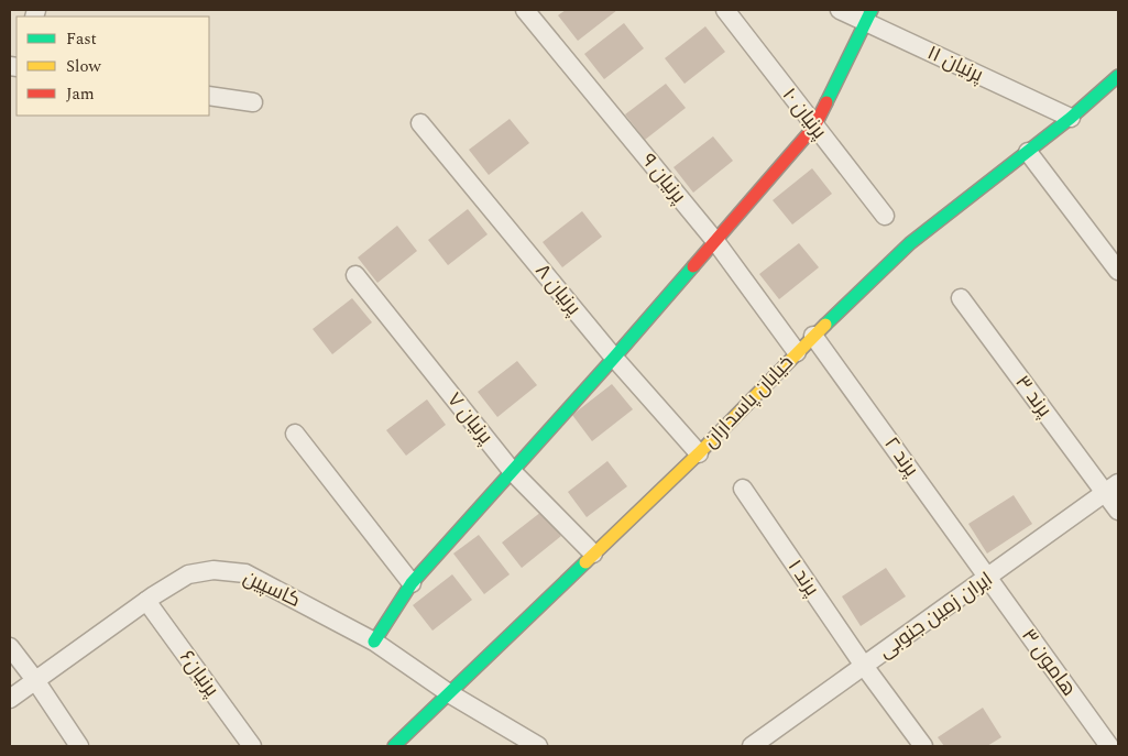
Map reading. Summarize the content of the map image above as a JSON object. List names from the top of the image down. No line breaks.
{"streets":{"street":["پرنیان ۱۱","پرنیان ۱۰","پرنیان ۹","پرنیان ۸","پرند ۳","خیابان پاسداران","پرنیان ۷","پرند ۲","پرند ۱","کاسپین","ایران زمین جنوبی","هامون ۳","پرنیان۶"]},"crossings":[["پرنیان ۱۱","خیابان پاسداران"],["پرنیان ۹","خیابان پاسداران"],["پرنیان ۸","خیابان پاسداران"],["پرند ۳","ایران زمین جنوبی"],["خیابان پاسداران","پرنیان ۷"],["خیابان پاسداران","پرند ۲"],["خیابان پاسداران","کاسپین"],["پرند ۲","ایران زمین جنوبی"],["پرند ۲","هامون ۳"],["پرند ۱","ایران زمین جنوبی"],["کاسپین","پرنیان۶"],["ایران زمین جنوبی","هامون ۳"]],"legend":["Fast","Slow","Jam"]}
